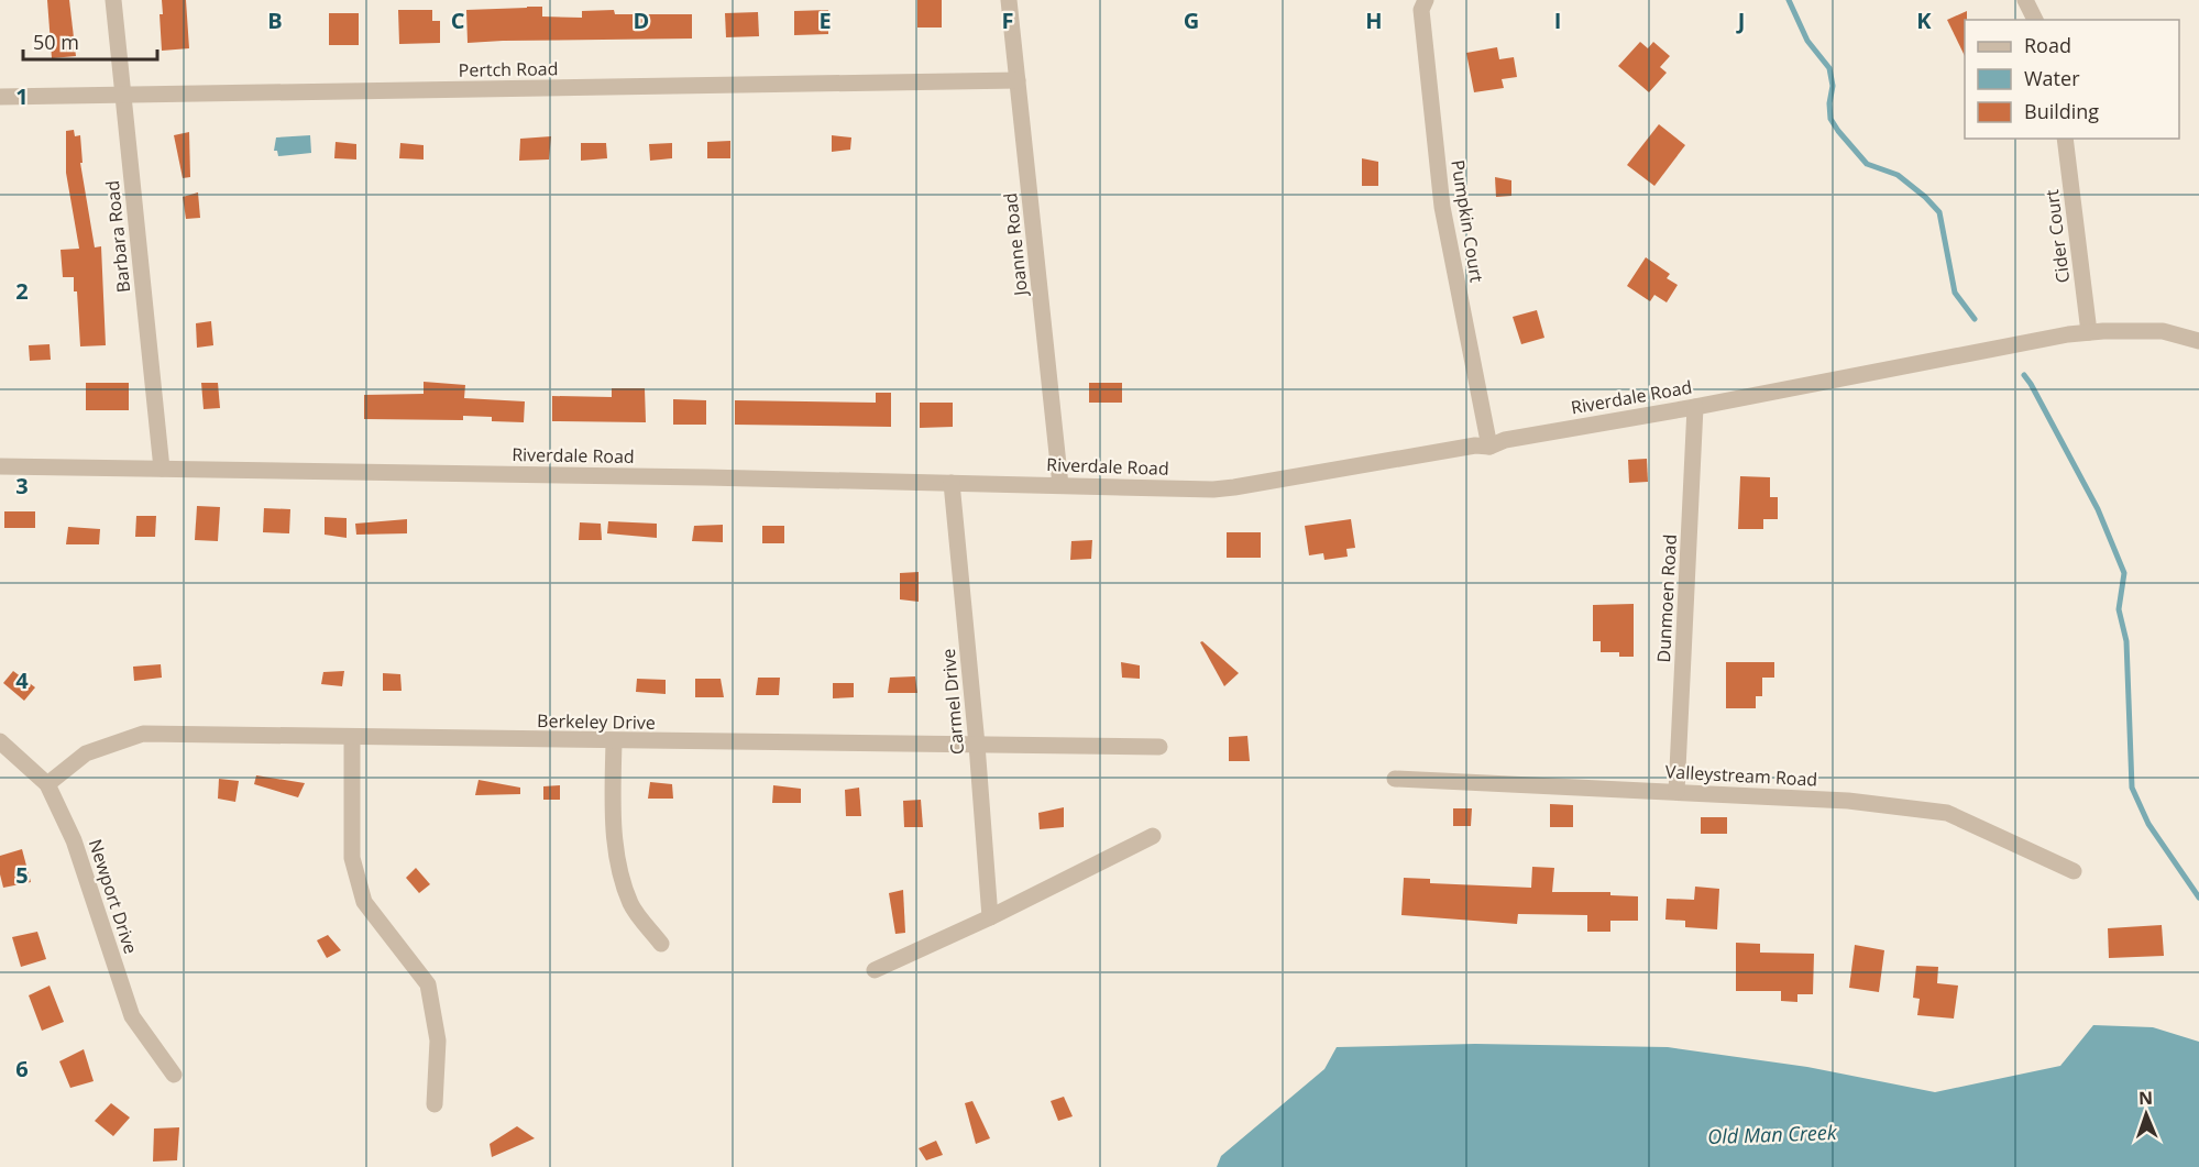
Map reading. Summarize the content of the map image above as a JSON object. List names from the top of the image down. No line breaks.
{"streets":{"street":["Pertch Road","Pumpkin Court","Barbara Road","Cider Court","Joanne Road","Riverdale Road","Dunmoen Road","Carmel Drive","Berkeley Drive","Valleystream Road","Newport Drive"]},"crossings":[["Pertch Road","Barbara Road"],["Pertch Road","Joanne Road"],["Pumpkin Court","Riverdale Road"],["Barbara Road","Riverdale Road"],["Cider Court","Riverdale Road"],["Joanne Road","Riverdale Road"],["Riverdale Road","Dunmoen Road"],["Riverdale Road","Carmel Drive"],["Dunmoen Road","Valleystream Road"],["Carmel Drive","Berkeley Drive"],["Berkeley Drive","Newport Drive"]],"water":["Old Man Creek"],"legend":["Road","Water","Building"],"scale_bar":"50 m","north":"top","grid":{"columns":["B","C","D","E","F","G","H","I","J","K"],"rows":["1","2","3","4","5","6"]}}
